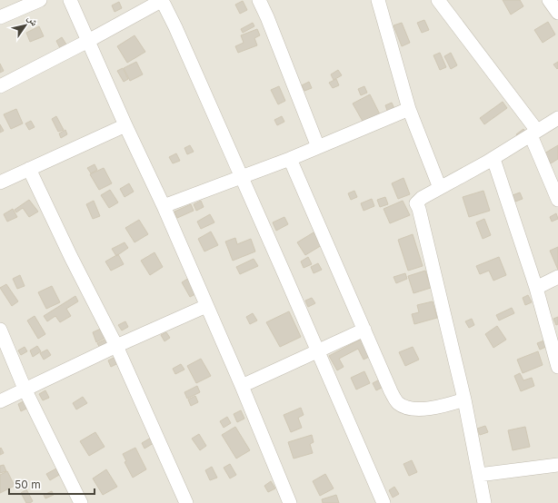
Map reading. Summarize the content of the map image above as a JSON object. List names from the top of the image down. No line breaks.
{"scale_bar":"50 m","north":"top right"}
